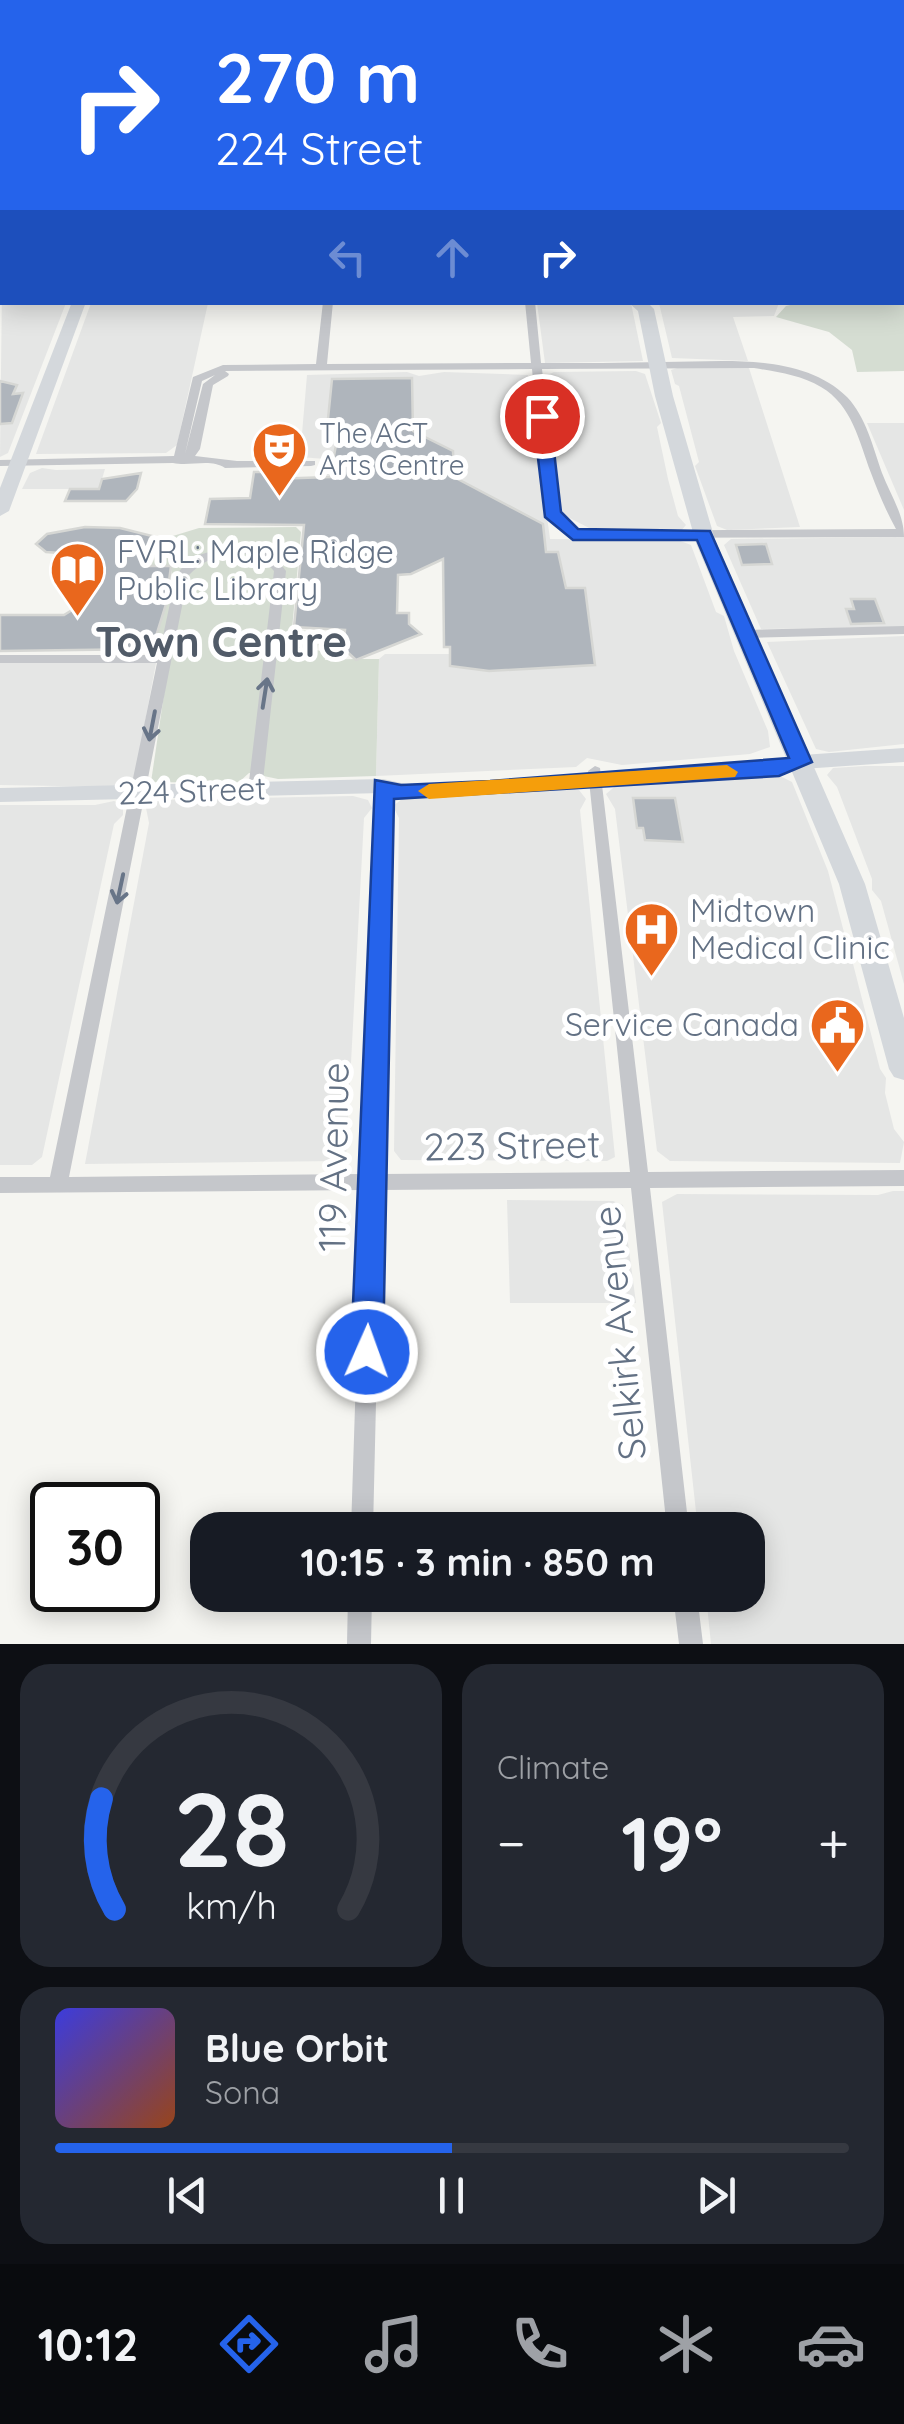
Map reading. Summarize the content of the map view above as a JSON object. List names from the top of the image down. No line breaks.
{"streets":{"street":["224 Street","223 Street","119 Avenue","Selkirk Avenue"]},"crossings":[["224 Street","119 Avenue"],["224 Street","Selkirk Avenue"],["223 Street","119 Avenue"],["223 Street","Selkirk Avenue"]],"districts":["Town Centre"],"places":{"theatre":["The ACT Arts Centre"],"library":["FVRL: Maple Ridge Public Library"],"hospital":["Midtown Medical Clinic"],"public building":["Service Canada"]},"page":{"turn":["270 m","224 Street"],"limit":"30","trip":"10:15 · 3 min · 850 m","tile":"Climate","heat":["−","19°","+"],"song":["Blue Orbit","Sona"],"tabs":"10:12","gauge":["28","km/h"]}}
